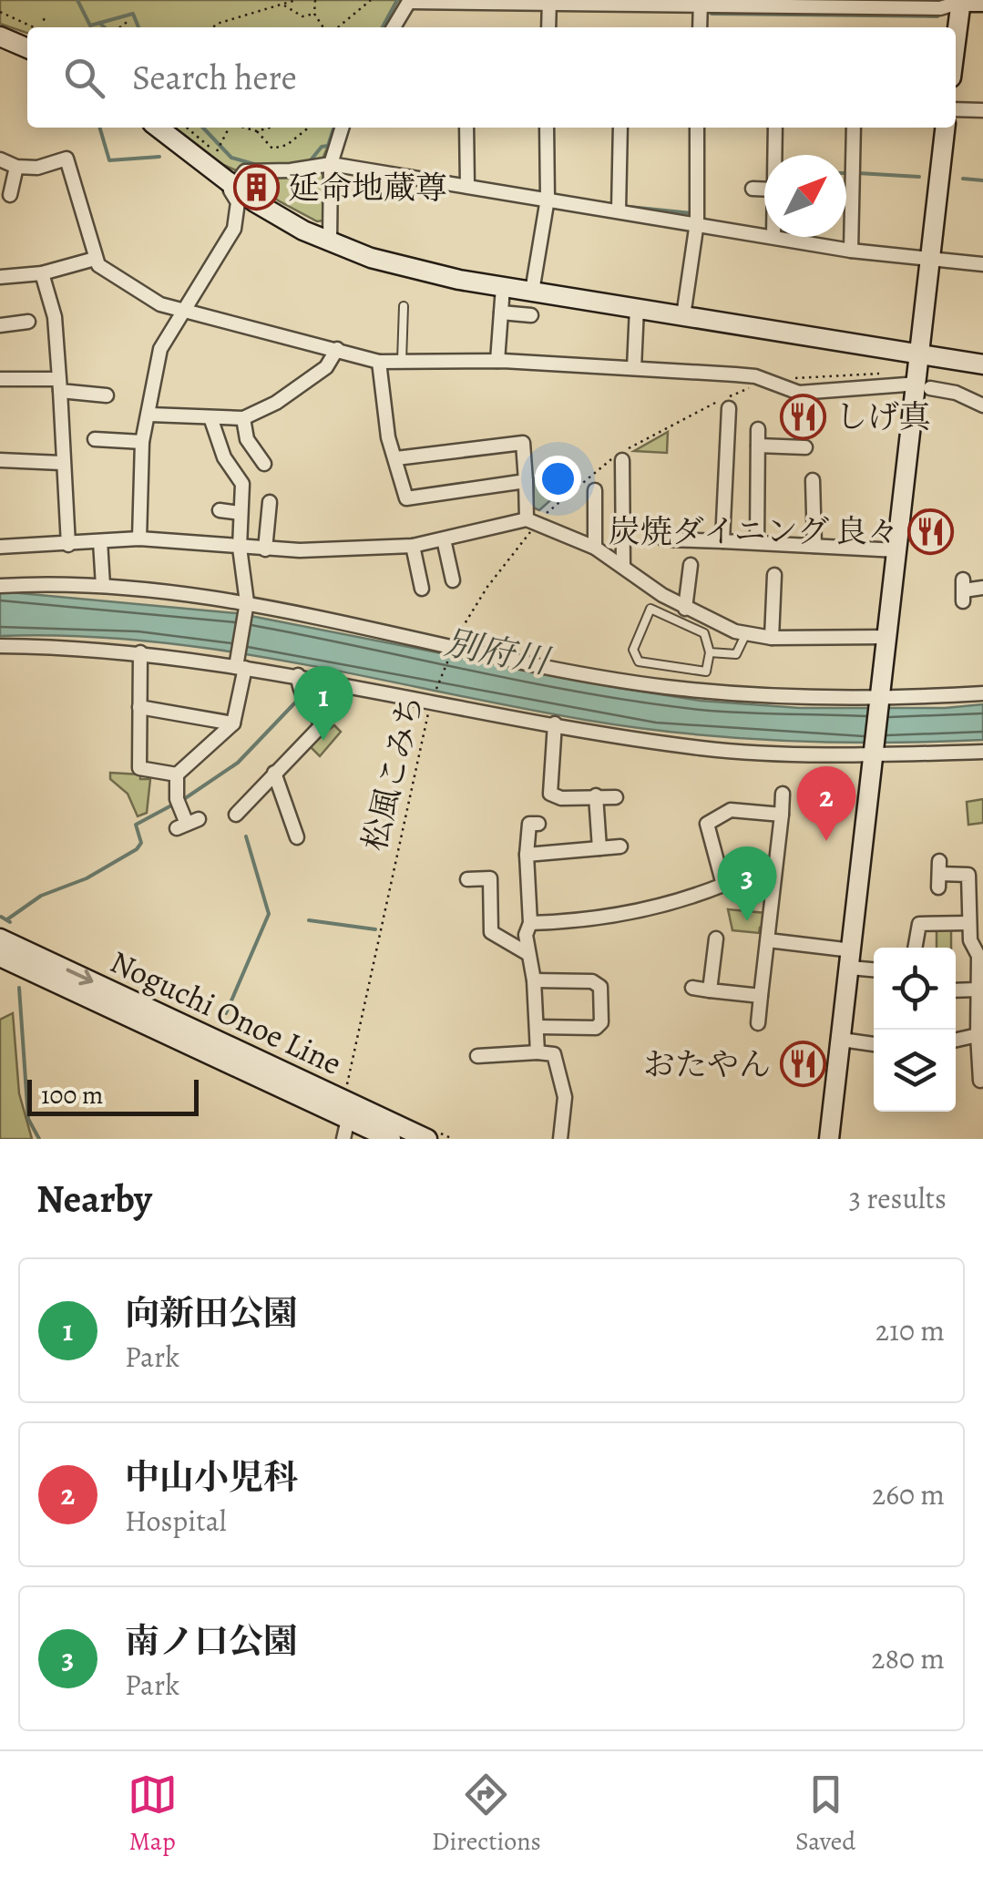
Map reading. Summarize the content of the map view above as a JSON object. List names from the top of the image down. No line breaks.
{"streets":{"street":["Noguchi Onoe Line"],"path":["松風こみち"]},"crossings":[["松風こみち","Noguchi Onoe Line"]],"water":["別府川"],"places":{"building":["延命地蔵尊"],"restaurant":["しげ真","炭焼ダイニング 良々","おたやん"]},"scale_bar":"100 m","north":"top right","page":{"search":"Search here","pins":["1","2","3"],"scale":"100 m","heading":["Nearby","3 results"],"list":[{"mark":"1","name":"向新田公園","note":"Park","value":"210 m"},{"mark":"2","name":"中山小児科","note":"Hospital","value":"260 m"},{"mark":"3","name":"南ノ口公園","note":"Park","value":"280 m"}],"nav":["Map","Directions","Saved"]}}
